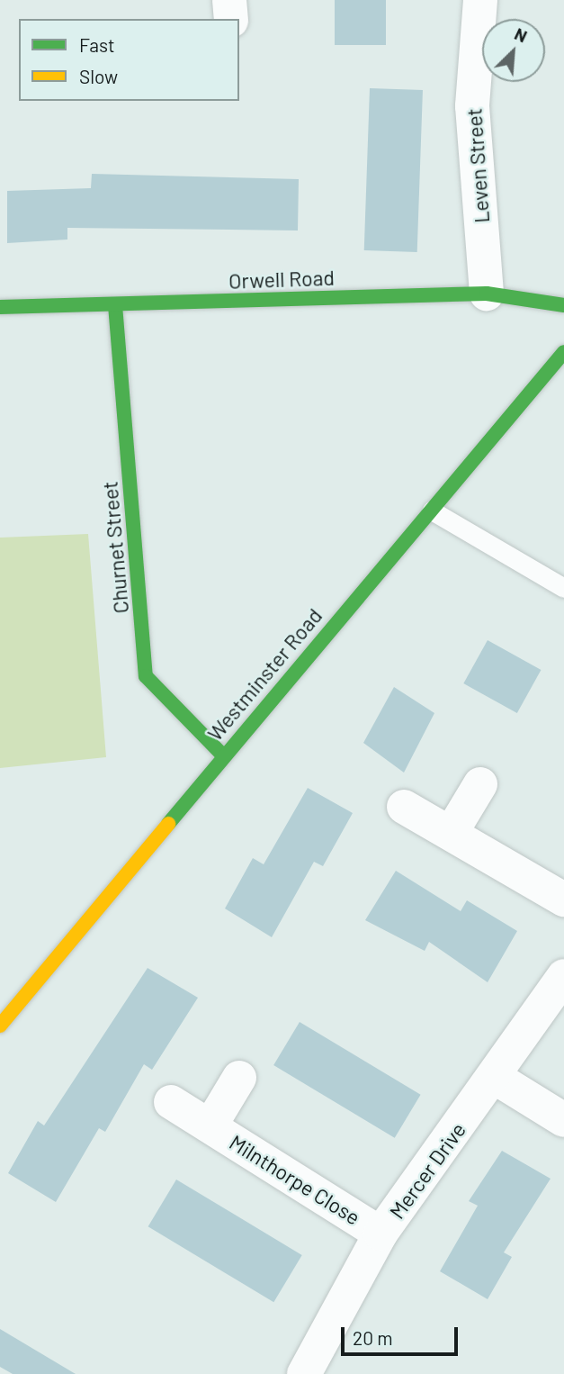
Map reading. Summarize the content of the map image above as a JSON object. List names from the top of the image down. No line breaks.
{"streets":{"street":["Leven Street","Orwell Road","Churnet Street","Westminster Road","Mercer Drive","Milnthorpe Close"]},"crossings":[["Leven Street","Orwell Road"],["Orwell Road","Churnet Street"],["Churnet Street","Westminster Road"],["Mercer Drive","Milnthorpe Close"]],"legend":["Fast","Slow"],"scale_bar":"20 m","north":"top right"}
